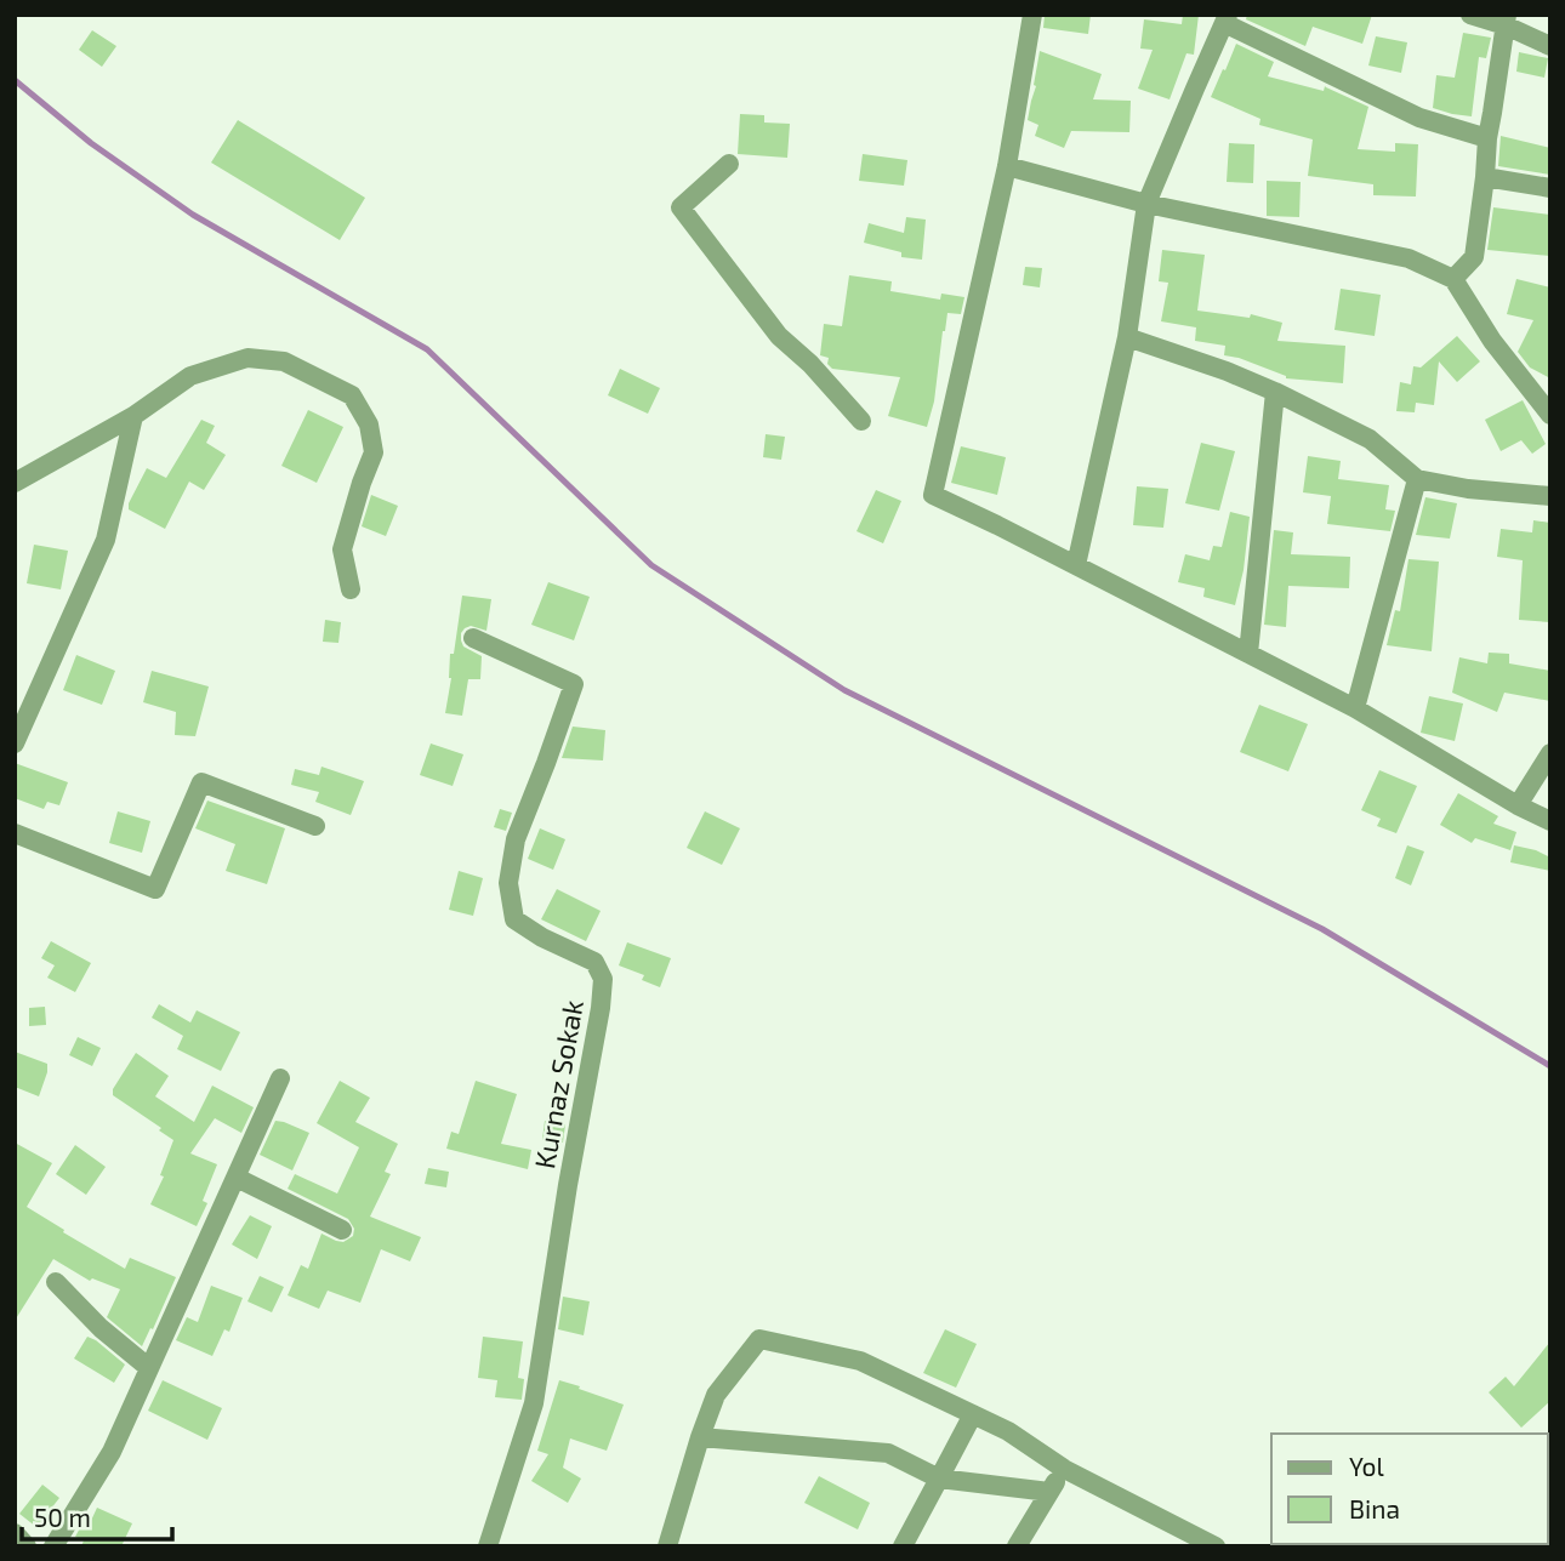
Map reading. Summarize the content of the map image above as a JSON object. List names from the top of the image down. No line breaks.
{"streets":{"street":["Kurnaz Sokak"]},"legend":["Yol","Bina"],"scale_bar":"50 m"}
